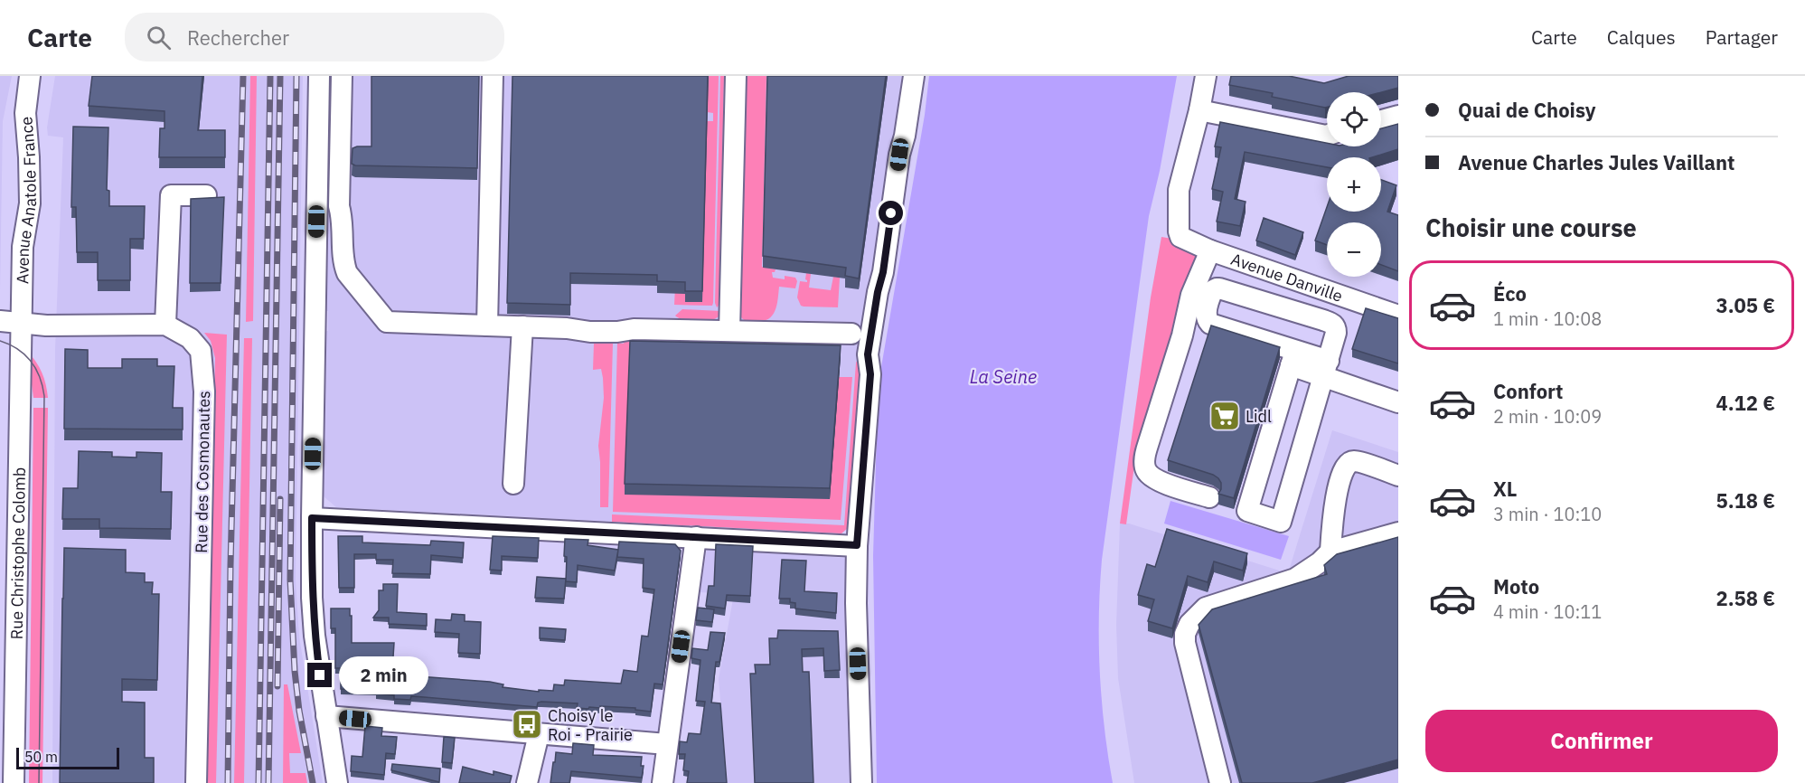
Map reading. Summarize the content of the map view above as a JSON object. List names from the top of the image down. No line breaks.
{"streets":{"street":["Avenue Anatole France","Avenue Danville","Rue des Cosmonautes","Rue Christophe Colomb"]},"crossings":[["Avenue Anatole France","Rue des Cosmonautes"],["Avenue Anatole France","Rue Christophe Colomb"],["Rue des Cosmonautes","Rue Christophe Colomb"]],"water":["La Seine"],"places":{"supermarket":["Lidl"],"bus stop":["Choisy le Roi - Prairie"]},"scale_bar":"50 m","page":{"header":"Carte","search":"Rechercher","nav":["Carte","Calques","Partager"],"banner":["Quai de Choisy","Avenue Charles Jules Vaillant"],"map_buttons":["+","−"],"heading":"Choisir une course","list":[{"name":"Éco","note":"1 min · 10:08","value":"3.05 €"},{"name":"Confort","note":"2 min · 10:09","value":"4.12 €"},{"name":"XL","note":"3 min · 10:10","value":"5.18 €"},{"name":"Moto","note":"4 min · 10:11","value":"2.58 €"}],"bubble":"2 min","buttons":"Confirmer","scale":"50 m"}}
